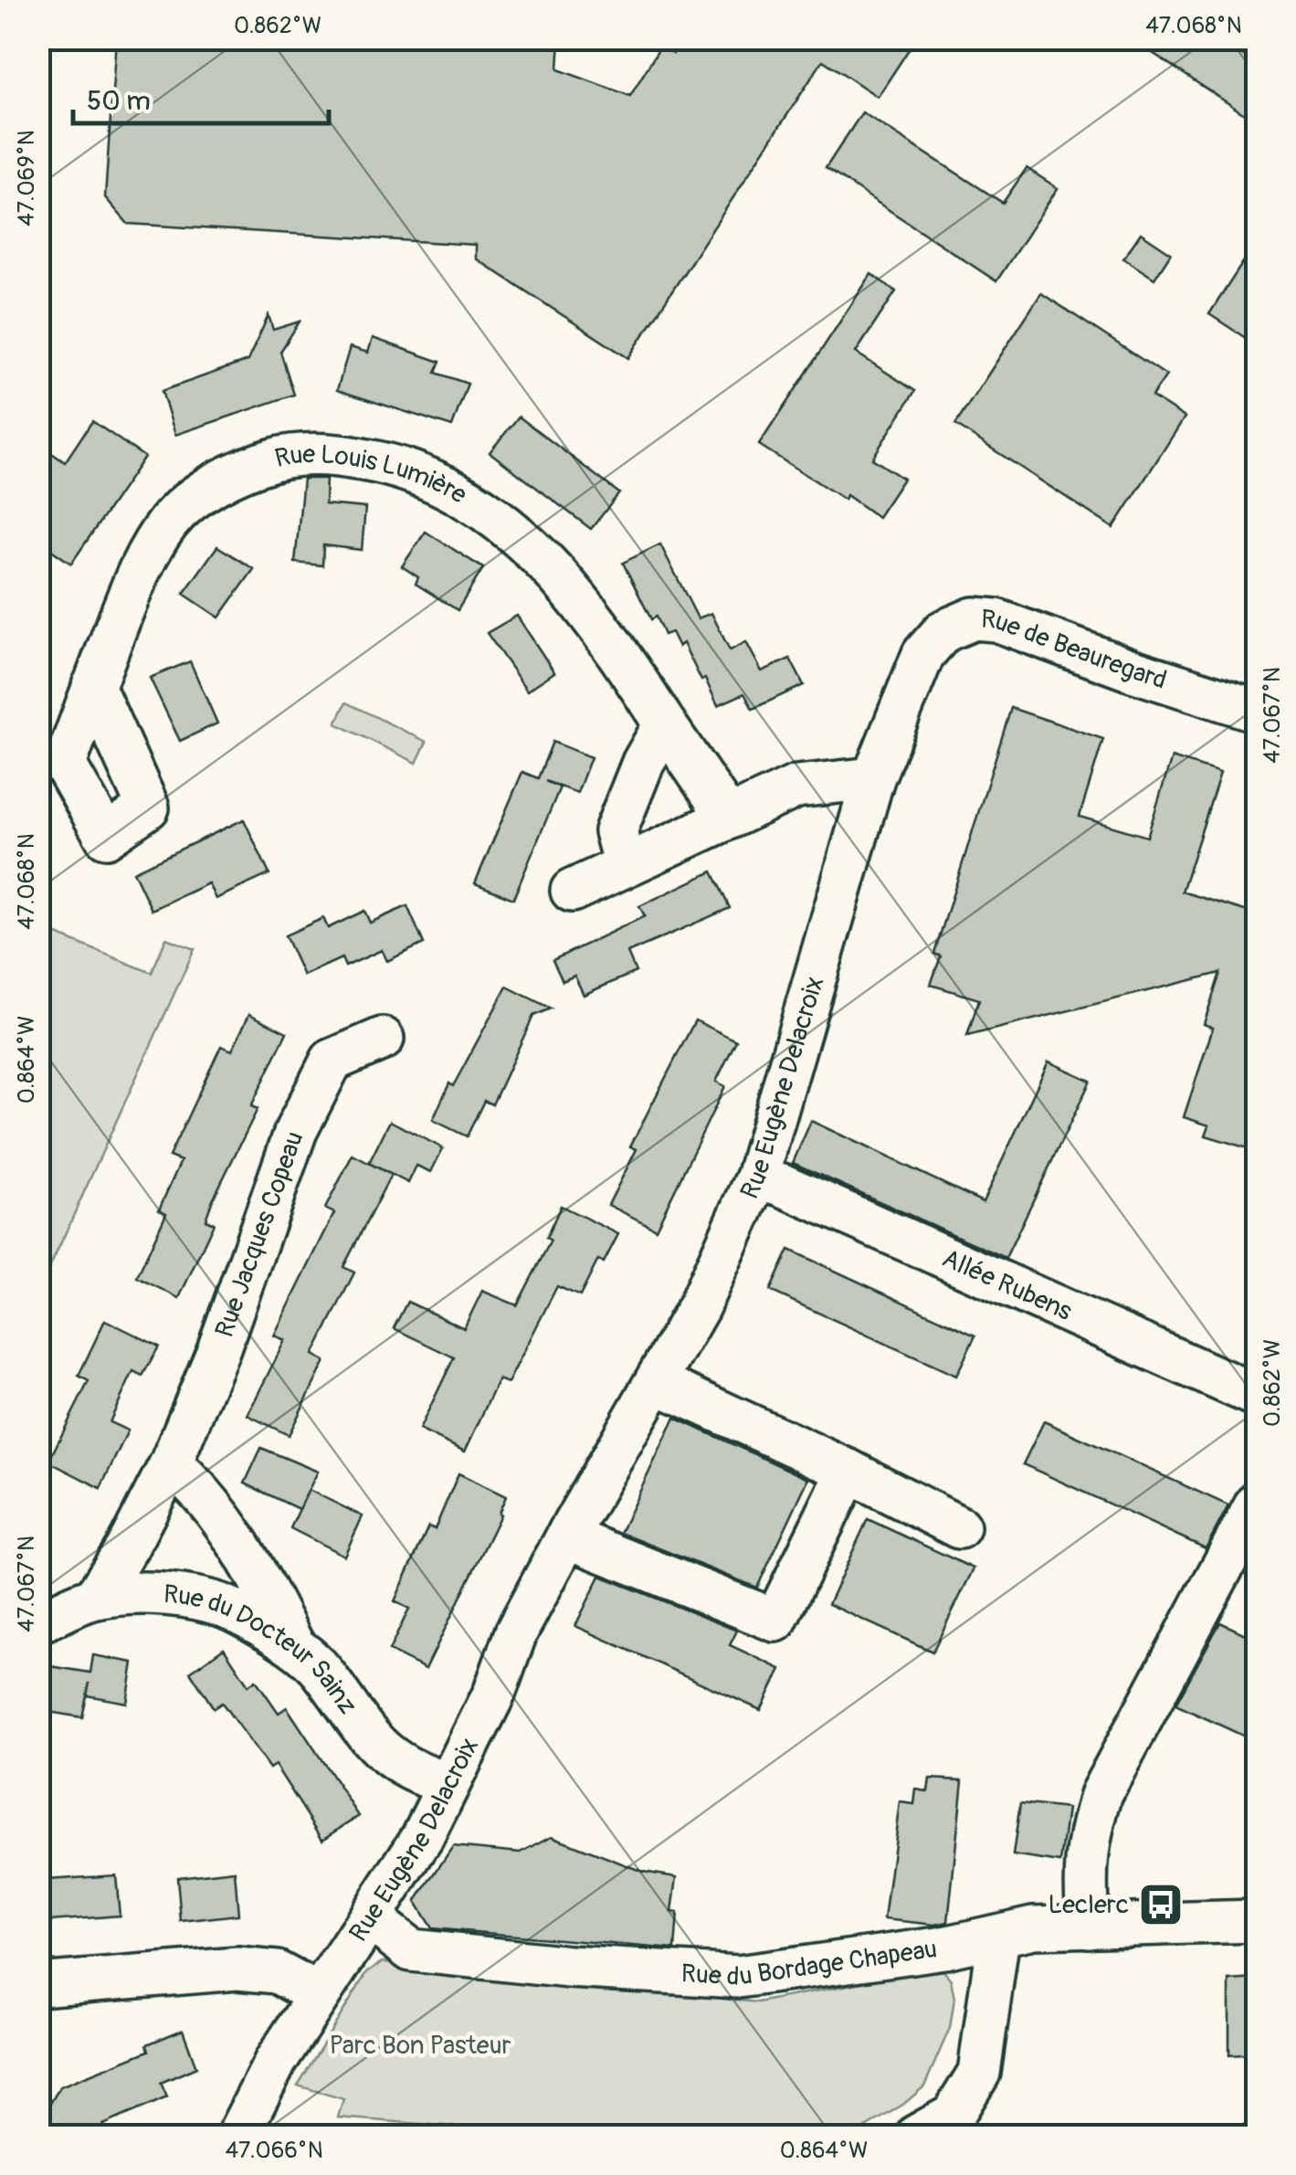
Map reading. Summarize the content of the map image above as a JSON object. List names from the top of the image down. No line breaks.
{"streets":{"street":["Rue Louis Lumière","Rue de Beauregard","Rue Eugène Delacroix","Rue Jacques Copeau","Allée Rubens","Rue du Docteur Sainz","Rue du Bordage Chapeau"]},"crossings":[["Rue de Beauregard","Rue Eugène Delacroix"],["Rue Eugène Delacroix","Allée Rubens"],["Rue Eugène Delacroix","Rue du Docteur Sainz"],["Rue Eugène Delacroix","Rue du Bordage Chapeau"],["Rue Jacques Copeau","Rue du Docteur Sainz"]],"parks":["Parc Bon Pasteur"],"places":{"bus stop":["Leclerc"]},"scale_bar":"50 m","coordinates":["0.862°W","47.068°N","47.069°N","47.067°N","0.864°W","47.066°N"]}
